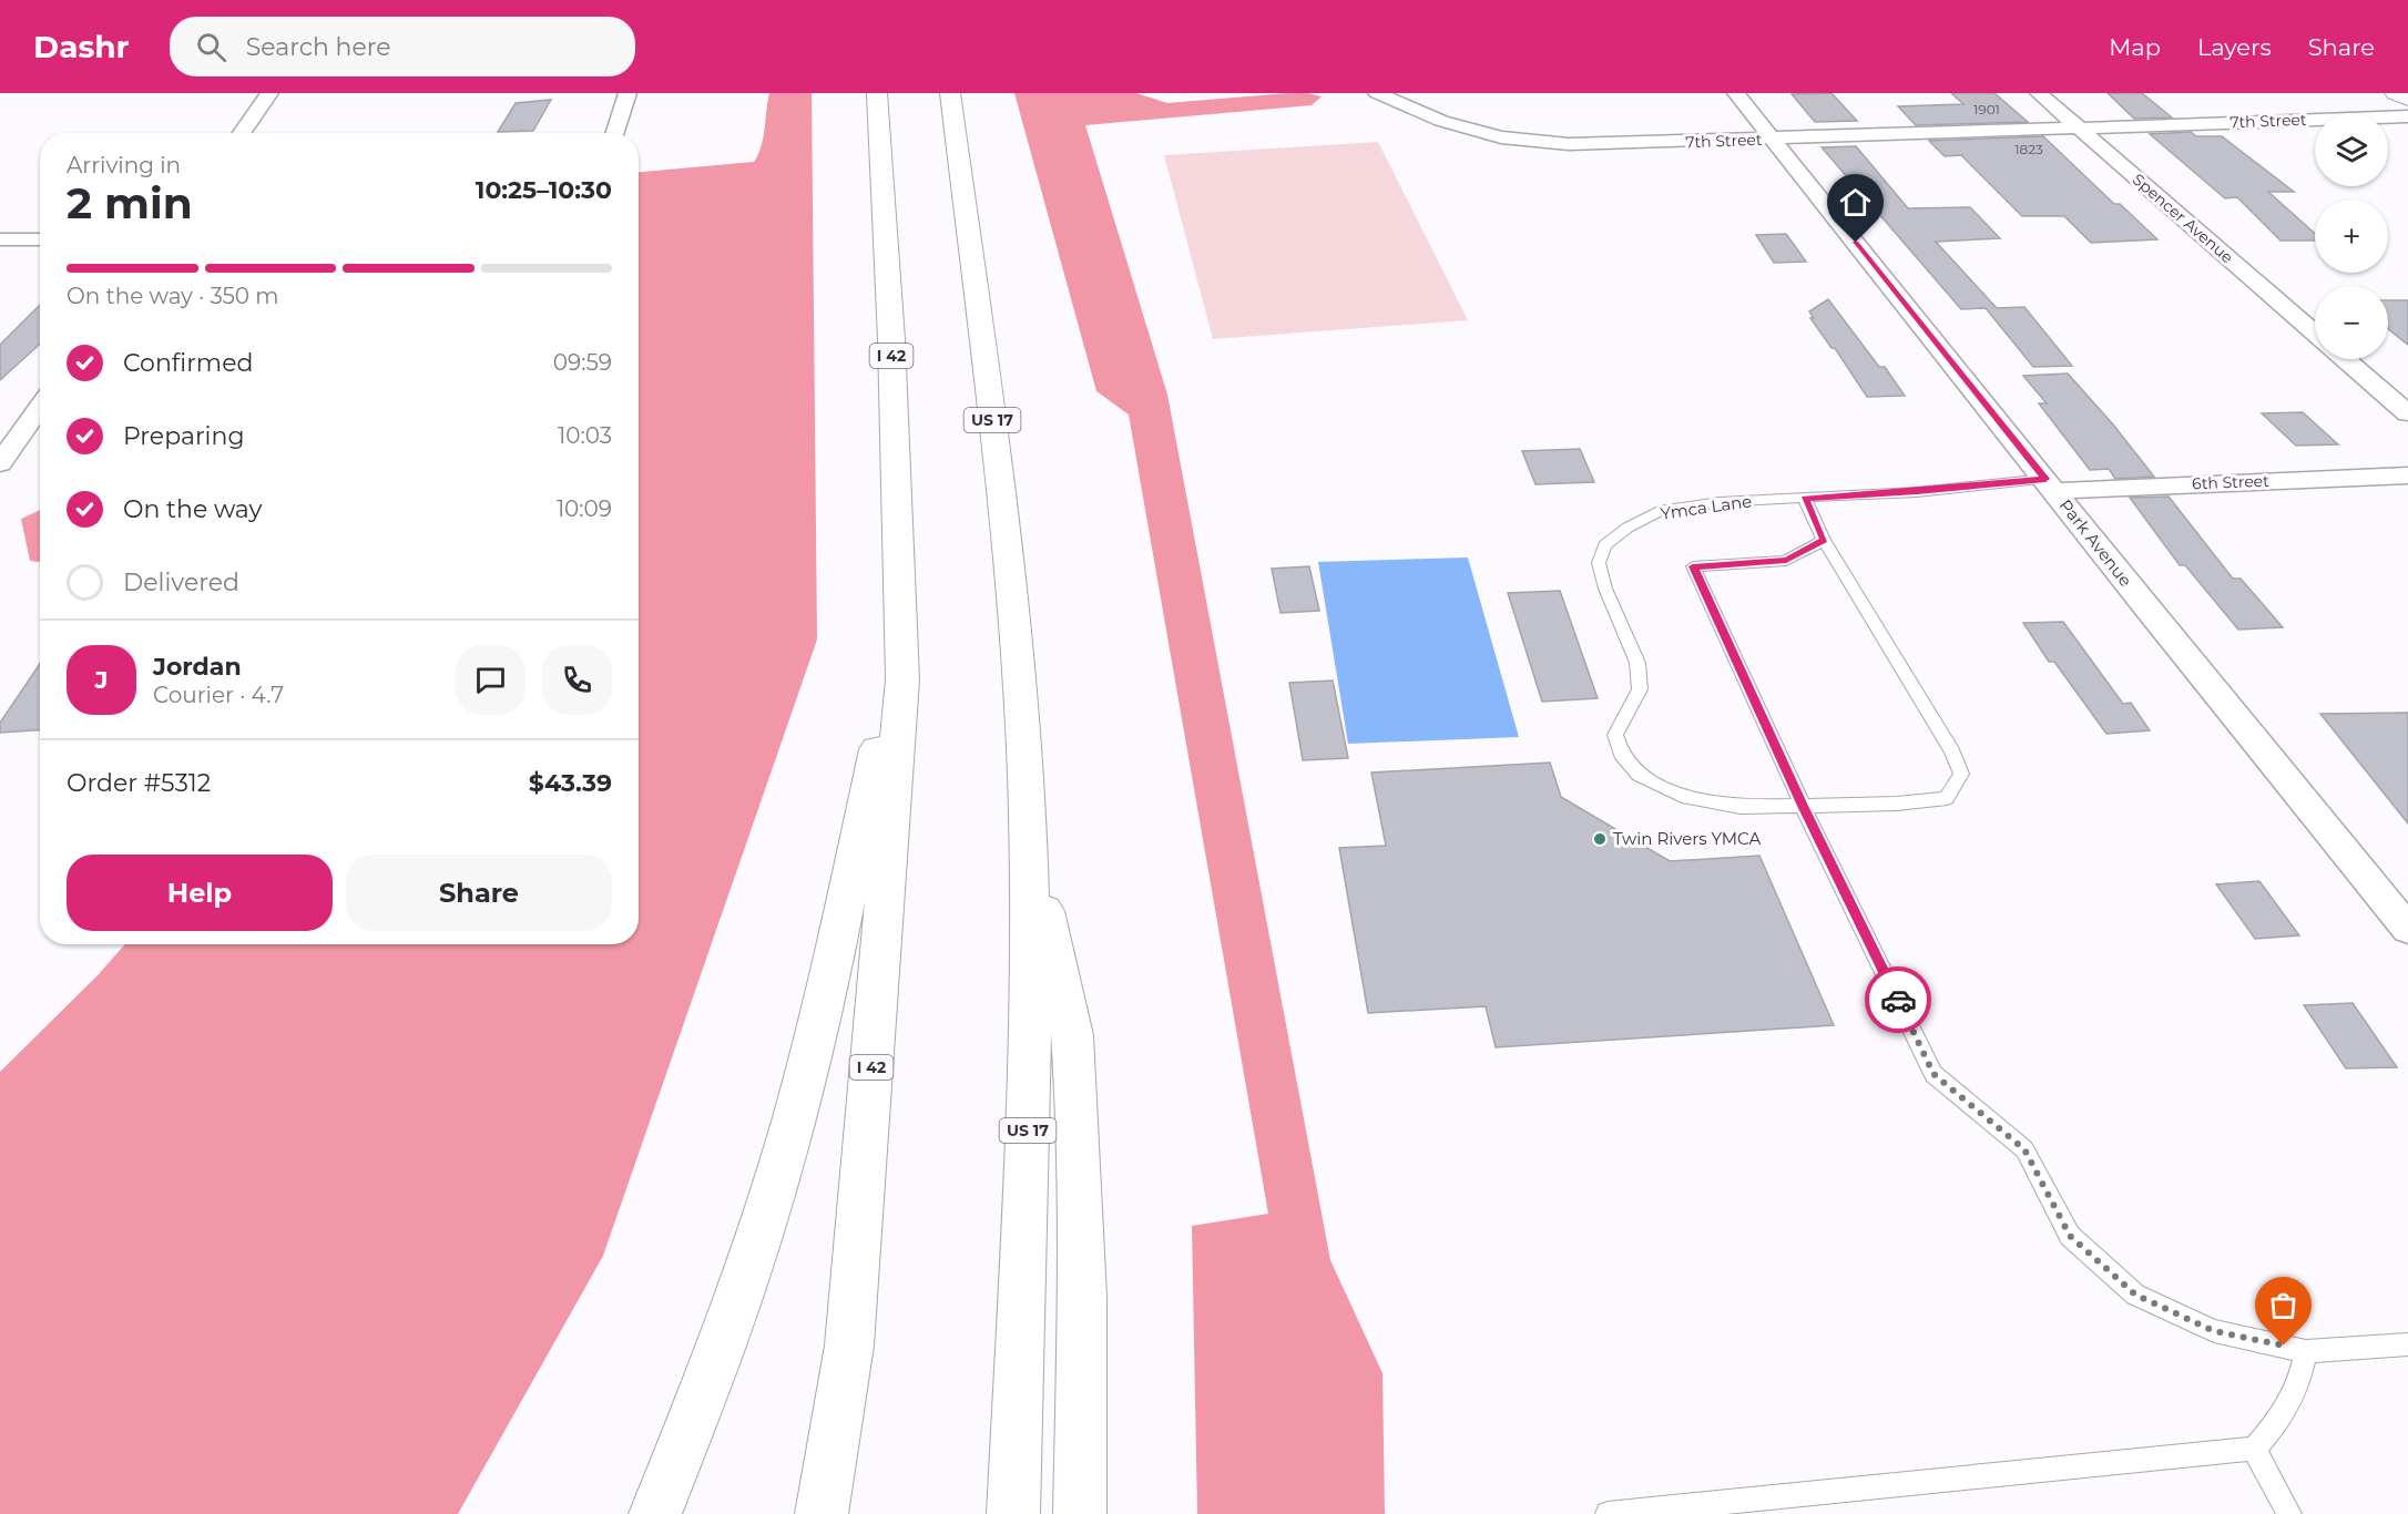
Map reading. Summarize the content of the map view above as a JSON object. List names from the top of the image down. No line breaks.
{"streets":{"main road":["I 42","US 17"],"street":["7th Street","Spencer Avenue","6th Street","Park Avenue"],"lane":["Ymca Lane"]},"crossings":[["7th Street","Spencer Avenue"],["7th Street","Park Avenue"],["6th Street","Ymca Lane"],["6th Street","Park Avenue"],["Ymca Lane","Park Avenue"]],"places":["Twin Rivers YMCA"],"house_numbers":["1901","1823"],"page":{"header":"Dashr","search":"Search here","nav":["Map","Layers","Share"],"map_buttons":["+","−"],"heading":["2 min","Arriving in","10:25–10:30"],"panel":["Jordan","Courier · 4.7","Order #5312","$43.39"],"bar":"On the way · 350 m","list":[["Confirmed","09:59"],["Preparing","10:03"],["On the way","10:09"],"Delivered"],"round":"J","buttons":["Help","Share"]}}
